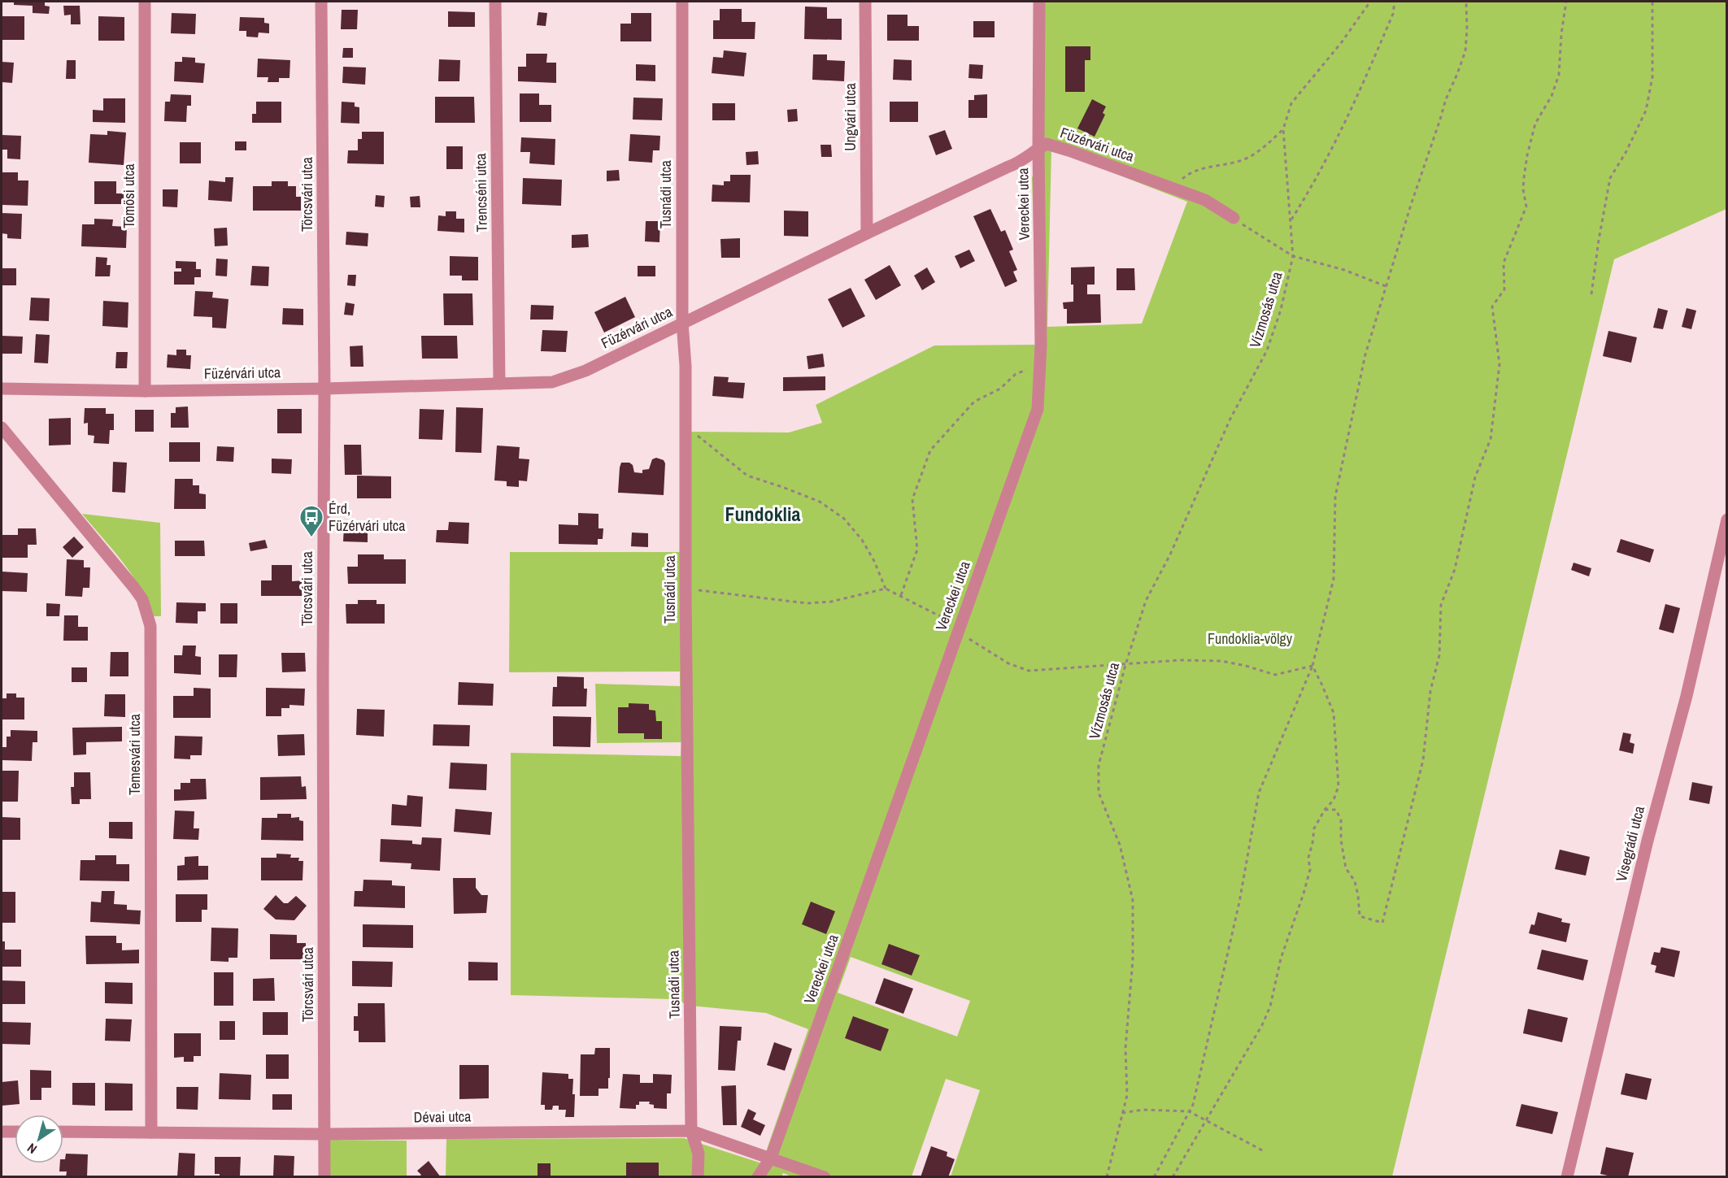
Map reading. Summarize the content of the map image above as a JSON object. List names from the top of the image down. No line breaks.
{"streets":{"street":["Ungvári utca","Füzérvári utca","Trencséni utca","Törcsvári utca","Tusnádi utca","Tömösi utca","Vereckei utca","Temesvári utca","Visegrádi utca","Dévai utca"],"path":["Vízmosás utca"]},"crossings":[["Ungvári utca","Füzérvári utca"],["Füzérvári utca","Trencséni utca"],["Füzérvári utca","Törcsvári utca"],["Füzérvári utca","Tusnádi utca"],["Füzérvári utca","Tömösi utca"],["Füzérvári utca","Vereckei utca"],["Törcsvári utca","Dévai utca"],["Tusnádi utca","Dévai utca"],["Vereckei utca","Dévai utca"],["Temesvári utca","Dévai utca"]],"districts":["Fundoklia"],"parks":["Fundoklia-völgy"],"places":{"bus stop":["Érd, Füzérvári utca"]},"north":"bottom left"}
